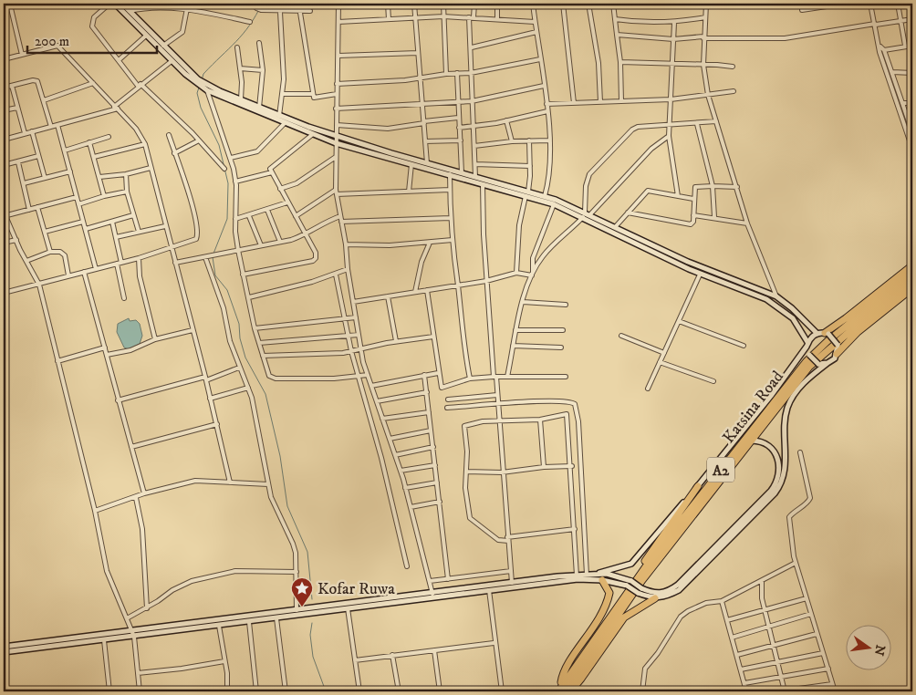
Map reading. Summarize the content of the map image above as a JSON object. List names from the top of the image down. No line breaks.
{"streets":{"highway":["Katsina Road","A2"]},"places":{"place":["Kofar Ruwa"]},"scale_bar":"200 m","north":"right"}
